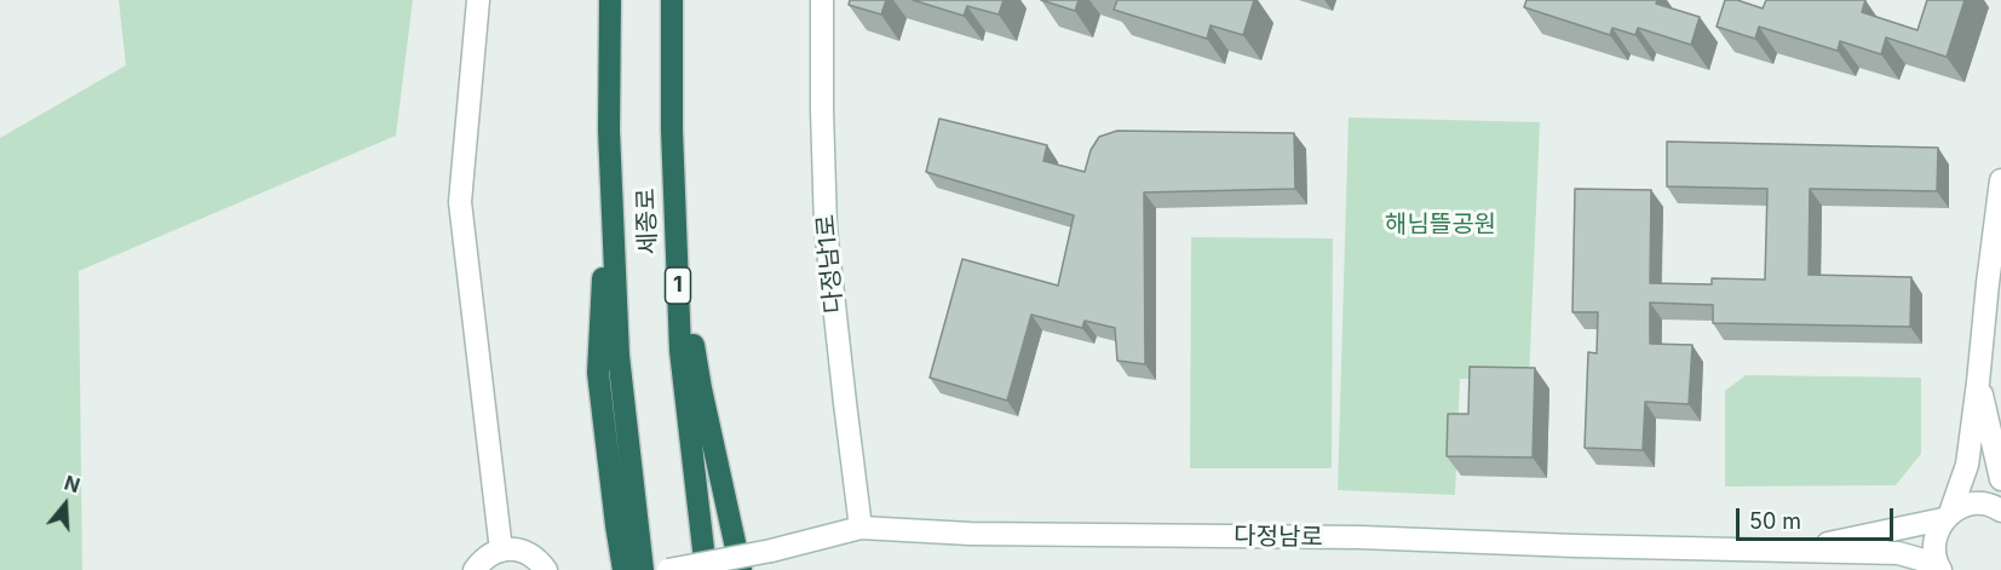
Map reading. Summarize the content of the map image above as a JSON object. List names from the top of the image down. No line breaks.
{"streets":{"highway":["세종로","1"],"street":["다정남1로","다정남로"]},"crossings":[["다정남1로","다정남로"]],"parks":["해님뜰공원"],"scale_bar":"50 m","north":"top"}
